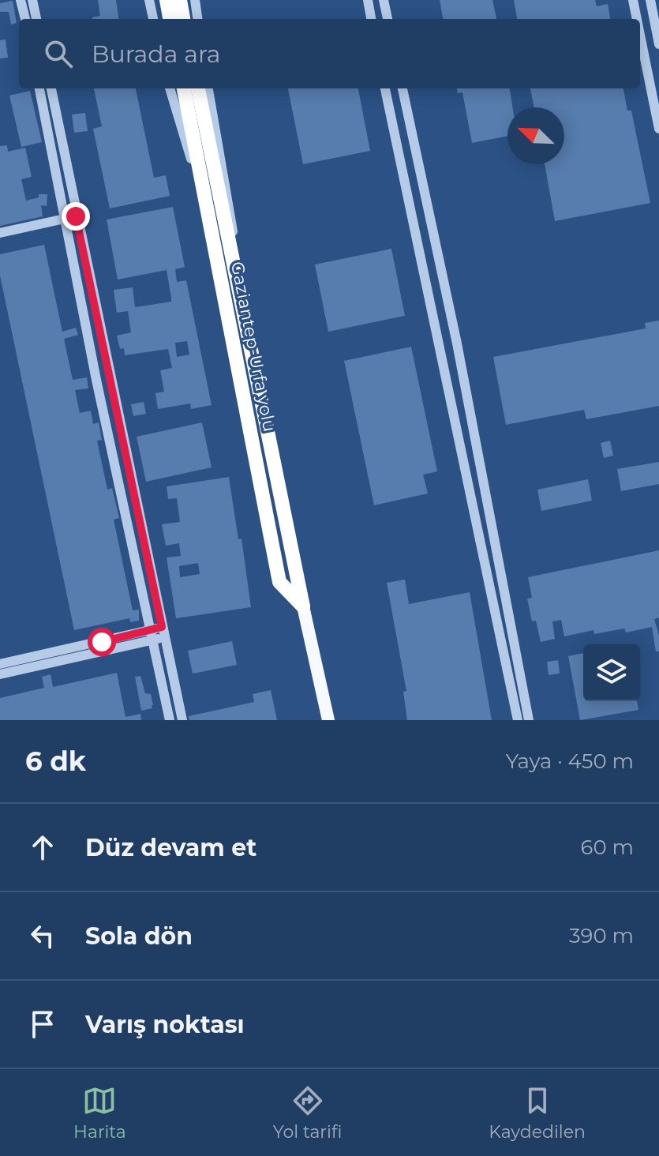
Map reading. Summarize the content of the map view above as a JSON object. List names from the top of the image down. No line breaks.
{"streets":{"highway":["Gaziantep-Urfa yolu"]},"north":"top left","page":{"search":"Burada ara","heading":["6 dk","Yaya · 450 m"],"list":[["Düz devam et","60 m"],["Sola dön","390 m"],"Varış noktası"],"nav":["Harita","Yol tarifi","Kaydedilen"]}}
